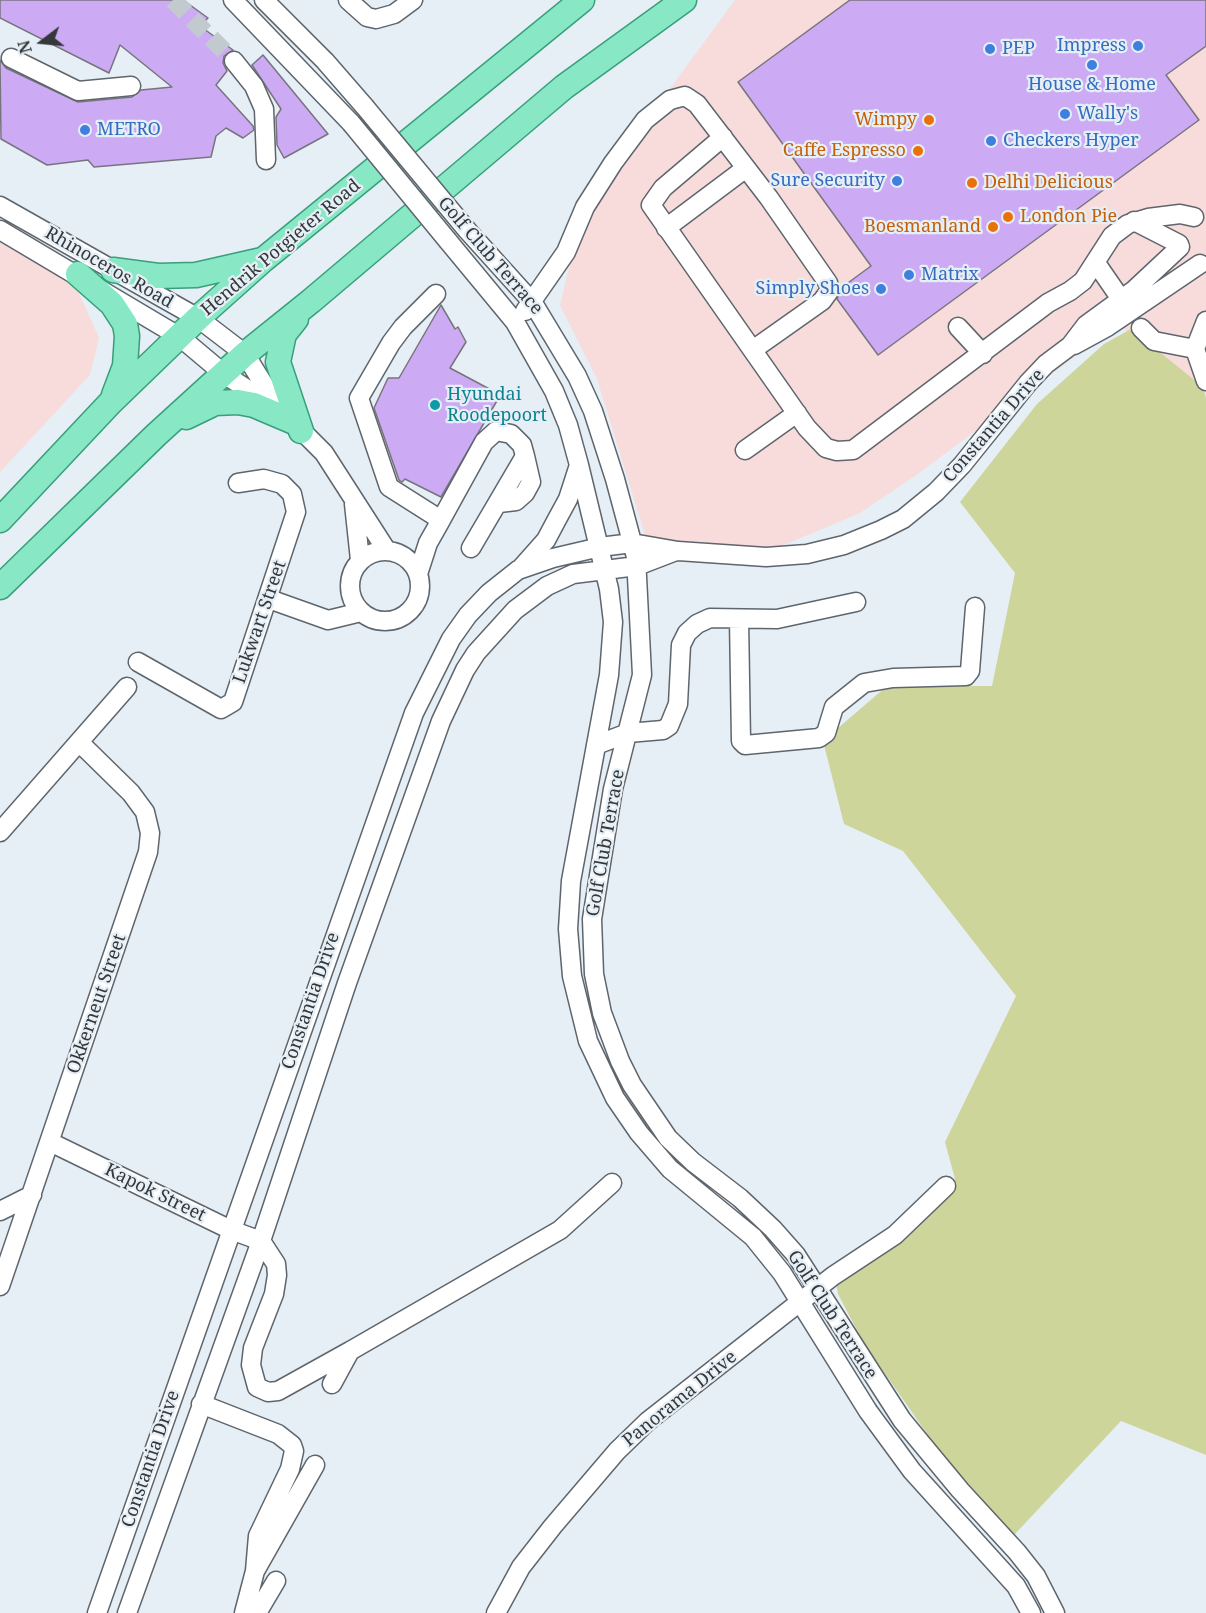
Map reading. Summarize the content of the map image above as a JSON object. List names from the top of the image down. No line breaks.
{"streets":{"main road":["Hendrik Potgieter Road"],"street":["Golf Club Terrace","Rhinoceros Road","Constantia Drive","Lukwart Street","Okkerneut Street","Kapok Street","Panorama Drive"]},"crossings":[["Hendrik Potgieter Road","Rhinoceros Road"],["Golf Club Terrace","Constantia Drive"],["Golf Club Terrace","Panorama Drive"],["Constantia Drive","Kapok Street"],["Okkerneut Street","Kapok Street"]],"places":["Impress","PEP","House & Home","Wally's","Wimpy","METRO","Checkers Hyper","Caffe Espresso","Sure Security","Delhi Delicious","London Pie","Boesmanland","Matrix","Simply Shoes","Hyundai Roodepoort"],"north":"left"}
